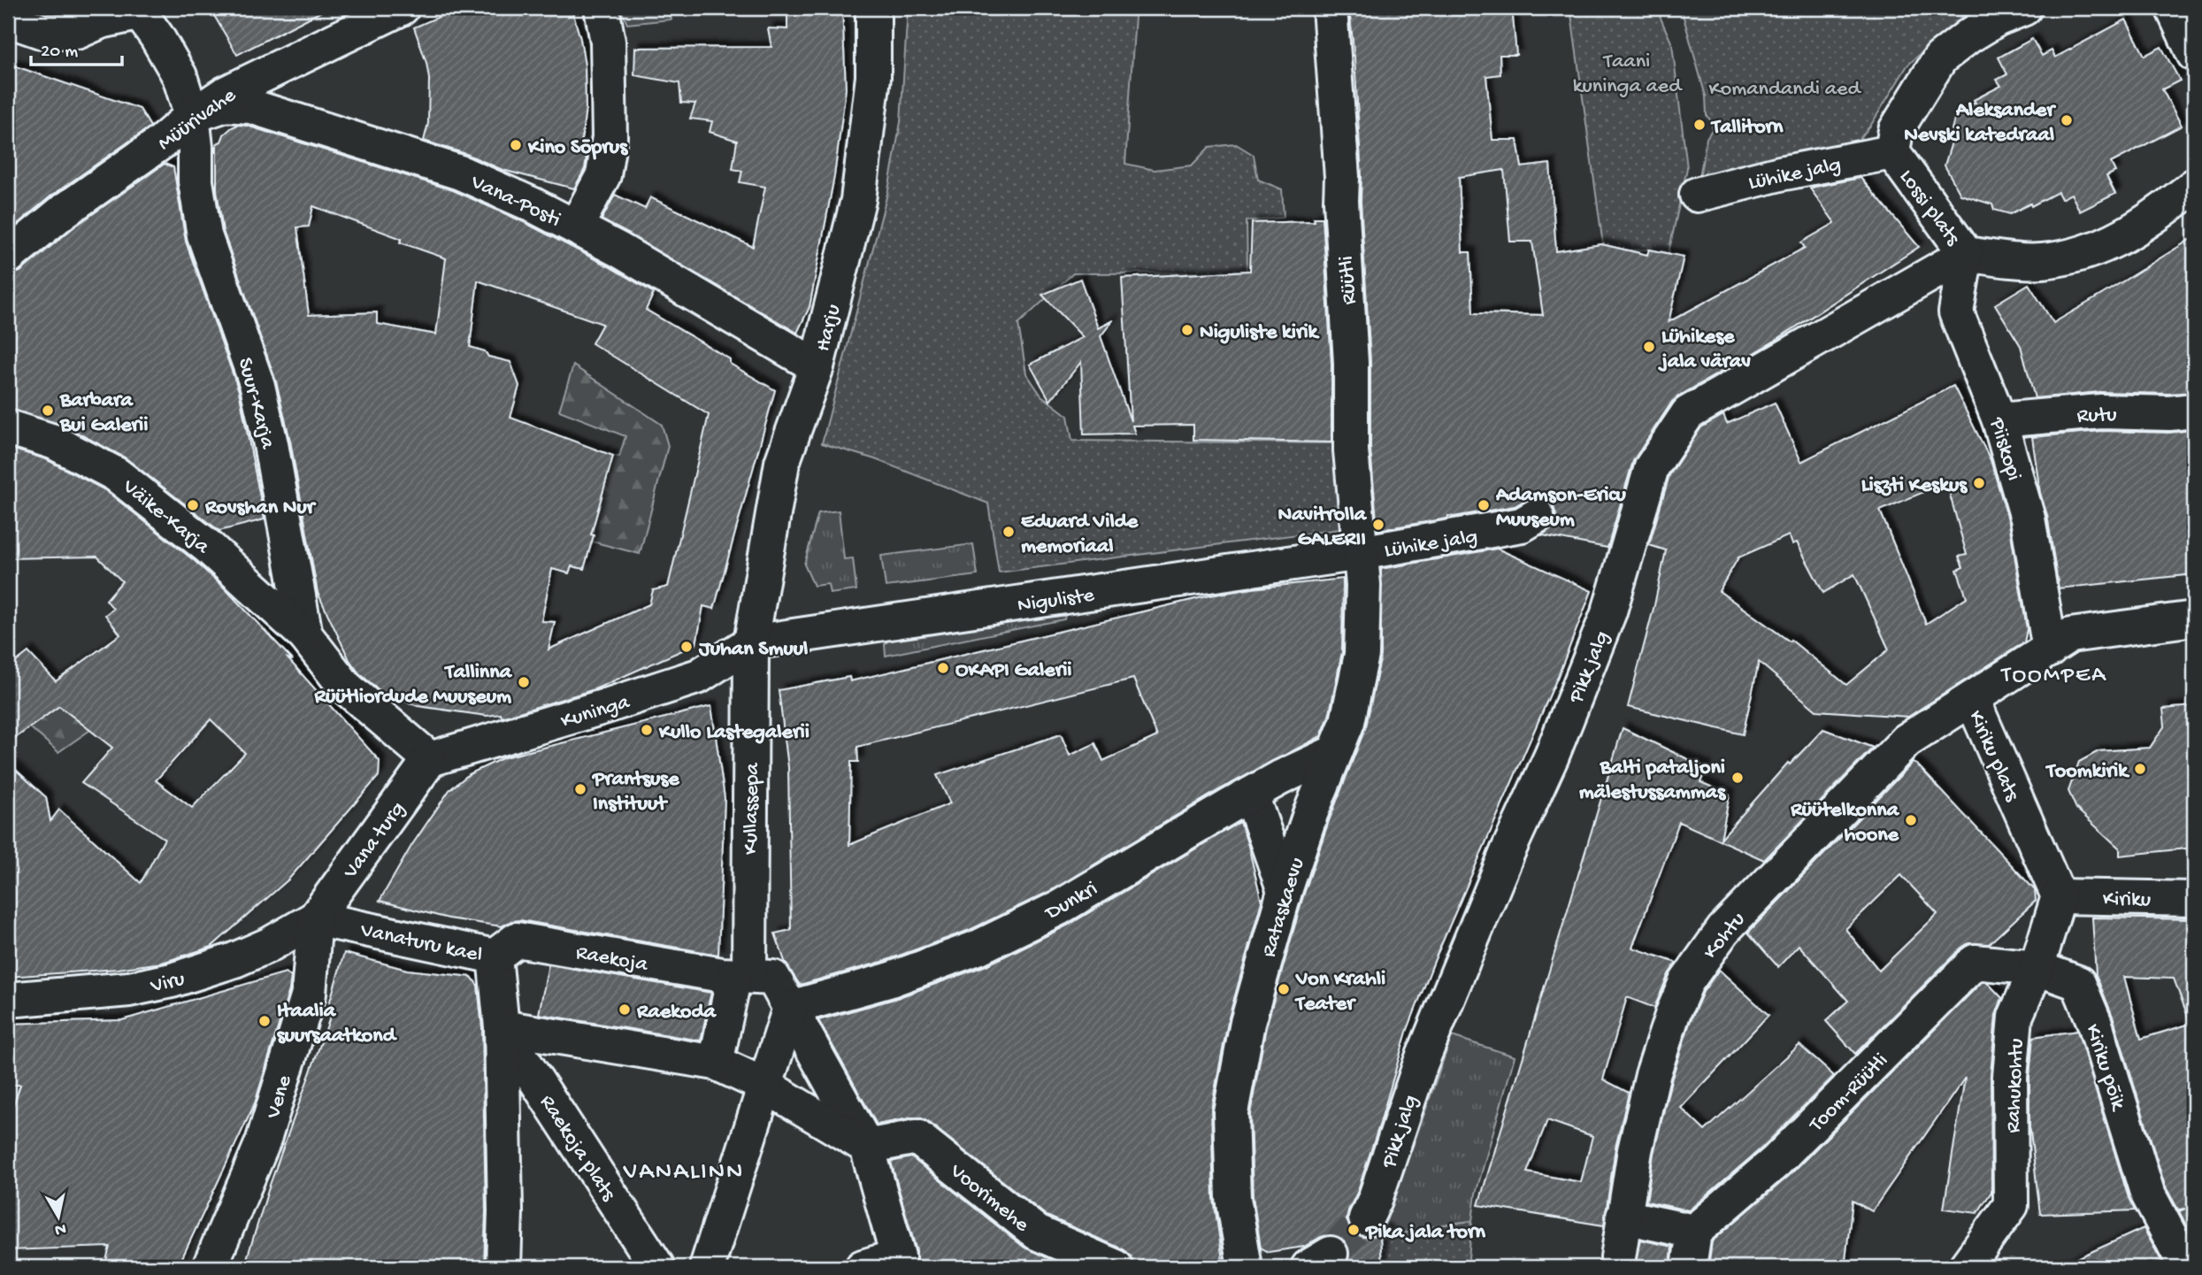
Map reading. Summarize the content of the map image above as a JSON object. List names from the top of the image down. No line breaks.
{"streets":{"street":["Müürivahe","Lühike jalg","Vana-Posti","Lossi plats","Rüütli","Harju","Suur-Karja","Rutu","Piiskopi","Väike-Karja","Niguliste","Pikk jalg","Kuninga","Kiriku plats","Kullassepa","Vana turg","Kiriku","Dunkri","Rataskaevu","Kohtu","Vanaturu kael","Raekoja","Viru","Kiriku põik","Rahukohtu","Toom-Rüütli","Vene","Raekoja plats","Voorimehe"]},"crossings":[["Müürivahe","Vana-Posti"],["Müürivahe","Suur-Karja"],["Lühike jalg","Lossi plats"],["Lühike jalg","Rüütli"],["Lühike jalg","Niguliste"],["Lühike jalg","Rataskaevu"],["Vana-Posti","Harju"],["Vana-Posti","Suur-Karja"],["Lossi plats","Piiskopi"],["Lossi plats","Pikk jalg"],["Rüütli","Niguliste"],["Rüütli","Rataskaevu"],["Harju","Niguliste"],["Harju","Kuninga"],["Harju","Kullassepa"],["Suur-Karja","Väike-Karja"],["Suur-Karja","Kuninga"],["Suur-Karja","Vana turg"],["Rutu","Piiskopi"],["Piiskopi","Pikk jalg"],["Piiskopi","Kiriku plats"],["Niguliste","Kuninga"],["Niguliste","Kullassepa"],["Niguliste","Rataskaevu"],["Kuninga","Kullassepa"],["Kuninga","Vana turg"],["Kiriku plats","Kiriku"],["Kiriku plats","Kohtu"],["Kiriku plats","Rahukohtu"],["Kullassepa","Raekoja"],["Vana turg","Vanaturu kael"],["Vana turg","Viru"],["Vana turg","Vene"],["Kiriku","Rahukohtu"],["Dunkri","Rataskaevu"],["Vanaturu kael","Raekoja"],["Vanaturu kael","Viru"],["Vanaturu kael","Vene"],["Vanaturu kael","Raekoja plats"],["Viru","Vene"],["Kiriku põik","Rahukohtu"],["Kiriku põik","Toom-Rüütli"],["Rahukohtu","Toom-Rüütli"]],"districts":["TOOMPEA","VANALINN"],"parks":["Taani kuninga aed","Komandandi aed"],"places":["Aleksander Nevski katedraal","Tallitorn","Kino Sõprus","Niguliste kirik","Lühikese jala värav","Barbara Bui Galerii","Liszti Keskus","Rovshan Nur","Adamson-Ericu Muuseum","Navitrolla GALERII","Eduard Vilde memoriaal","Juhan Smuul","OKAPI Galerii","Tallinna Rüütliordude Muuseum","Kullo Lastegalerii","Toomkirik","Balti pataljoni mälestussammas","Prantsuse Instituut","Rüütelkonna hoone","Von Krahli Teater","Raekoda","Itaalia suursaatkond","Pika jala torn"],"scale_bar":"20 m","north":"bottom"}
